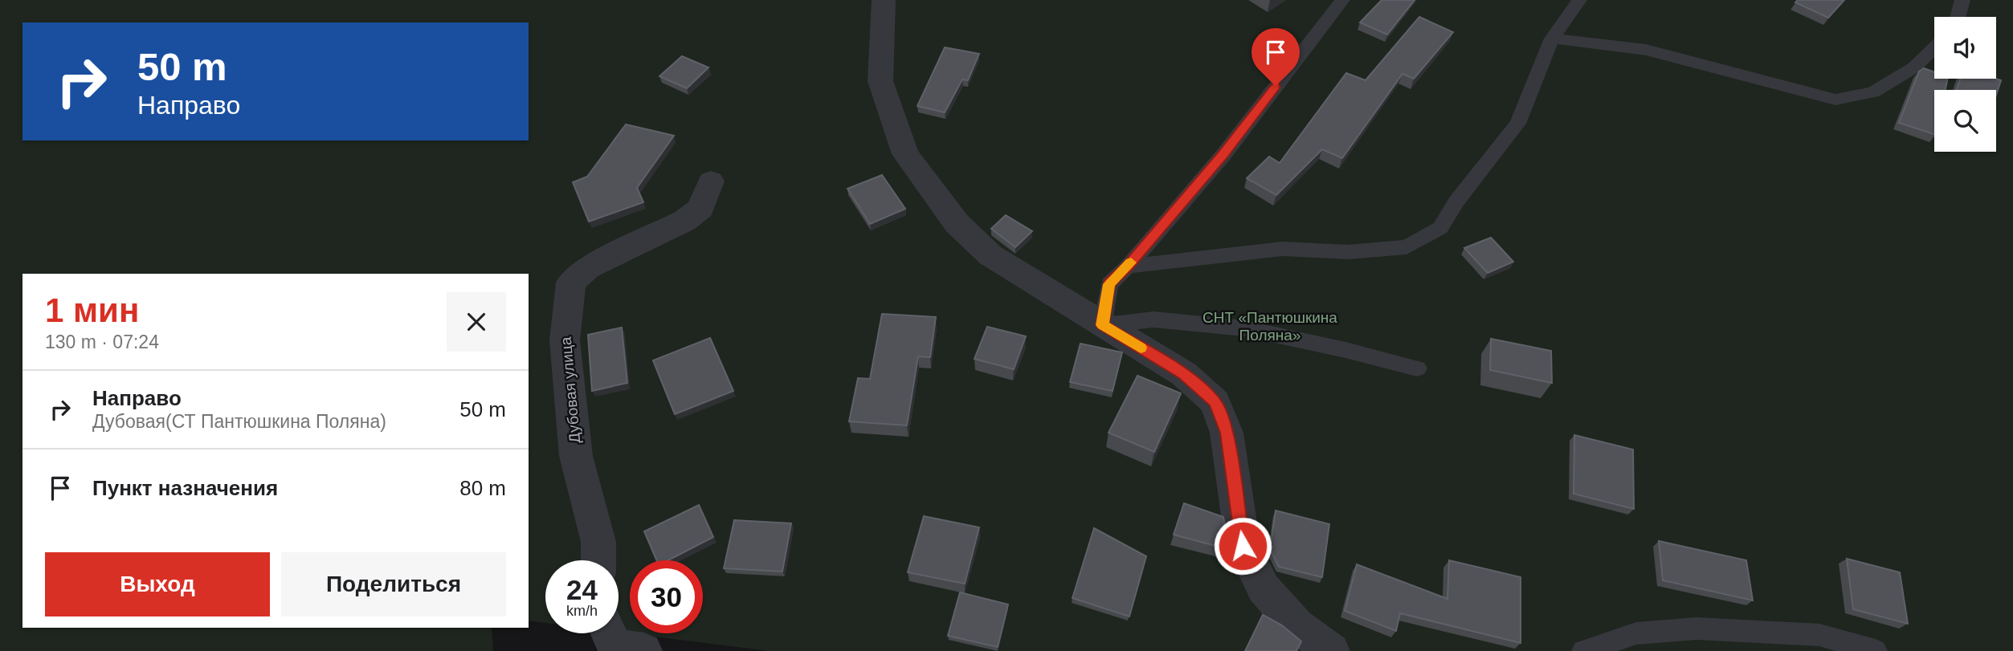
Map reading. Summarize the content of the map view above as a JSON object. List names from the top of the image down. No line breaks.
{"streets":{"street":["Дубовая улица"]},"parks":["СНТ «Пантюшкина Поляна»"],"page":{"turn":["50 m","Направо"],"heading":["1 мин","130 m · 07:24"],"list":[{"name":"Направо","note":"Дубовая(СТ Пантюшкина Поляна)","value":"50 m"},{"name":"Пункт назначения","value":"80 m"}],"buttons":["Выход","Поделиться"],"speed":"24 km/h","limit":"30"}}
